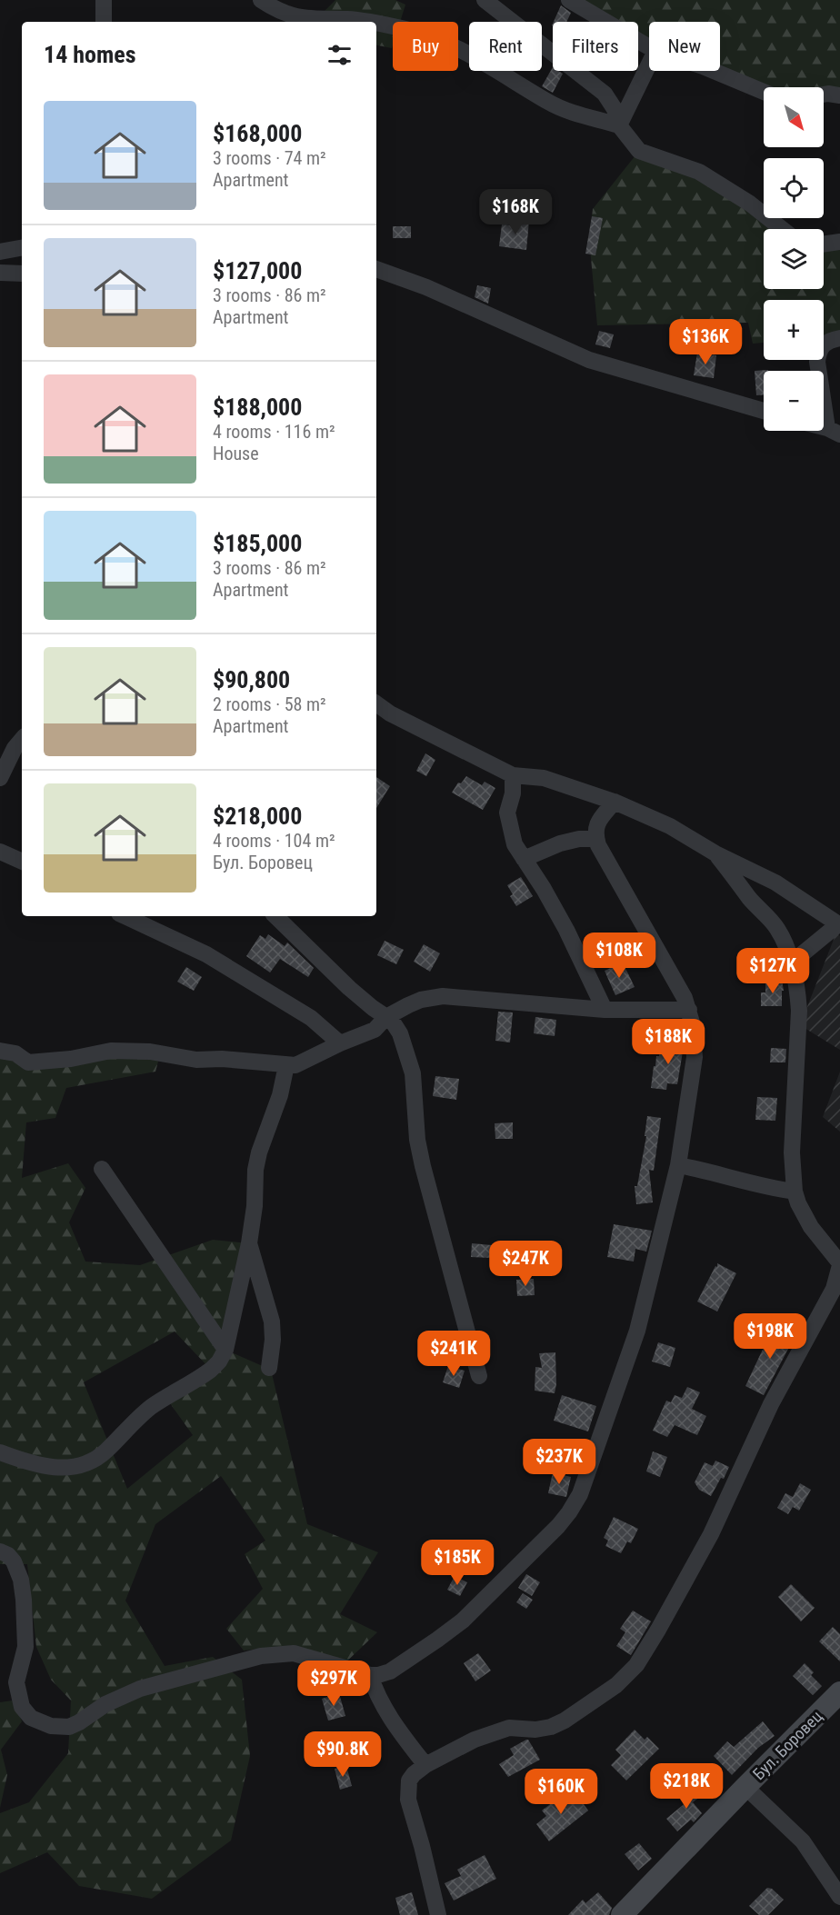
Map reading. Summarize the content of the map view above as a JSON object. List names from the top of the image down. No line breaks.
{"streets":{"street":["Бул. Боровец"]},"north":"bottom right","page":{"chip":["Buy","Rent","Filters","New"],"heading":"14 homes","map_buttons":["+","−"],"list":[{"name":"$168,000","note":"3 rooms · 74 m² · Apartment"},{"name":"$127,000","note":"3 rooms · 86 m² · Apartment"},{"name":"$188,000","note":"4 rooms · 116 m² · House"},{"name":"$185,000","note":"3 rooms · 86 m² · Apartment"},{"name":"$90,800","note":"2 rooms · 58 m² · Apartment"},{"name":"$218,000","note":"4 rooms · 104 m² · Бул. Боровец"}],"price":["$168K","$136K","$108K","$127K","$188K","$247K","$198K","$241K","$237K","$185K","$297K","$90.8K","$218K","$160K"]}}
